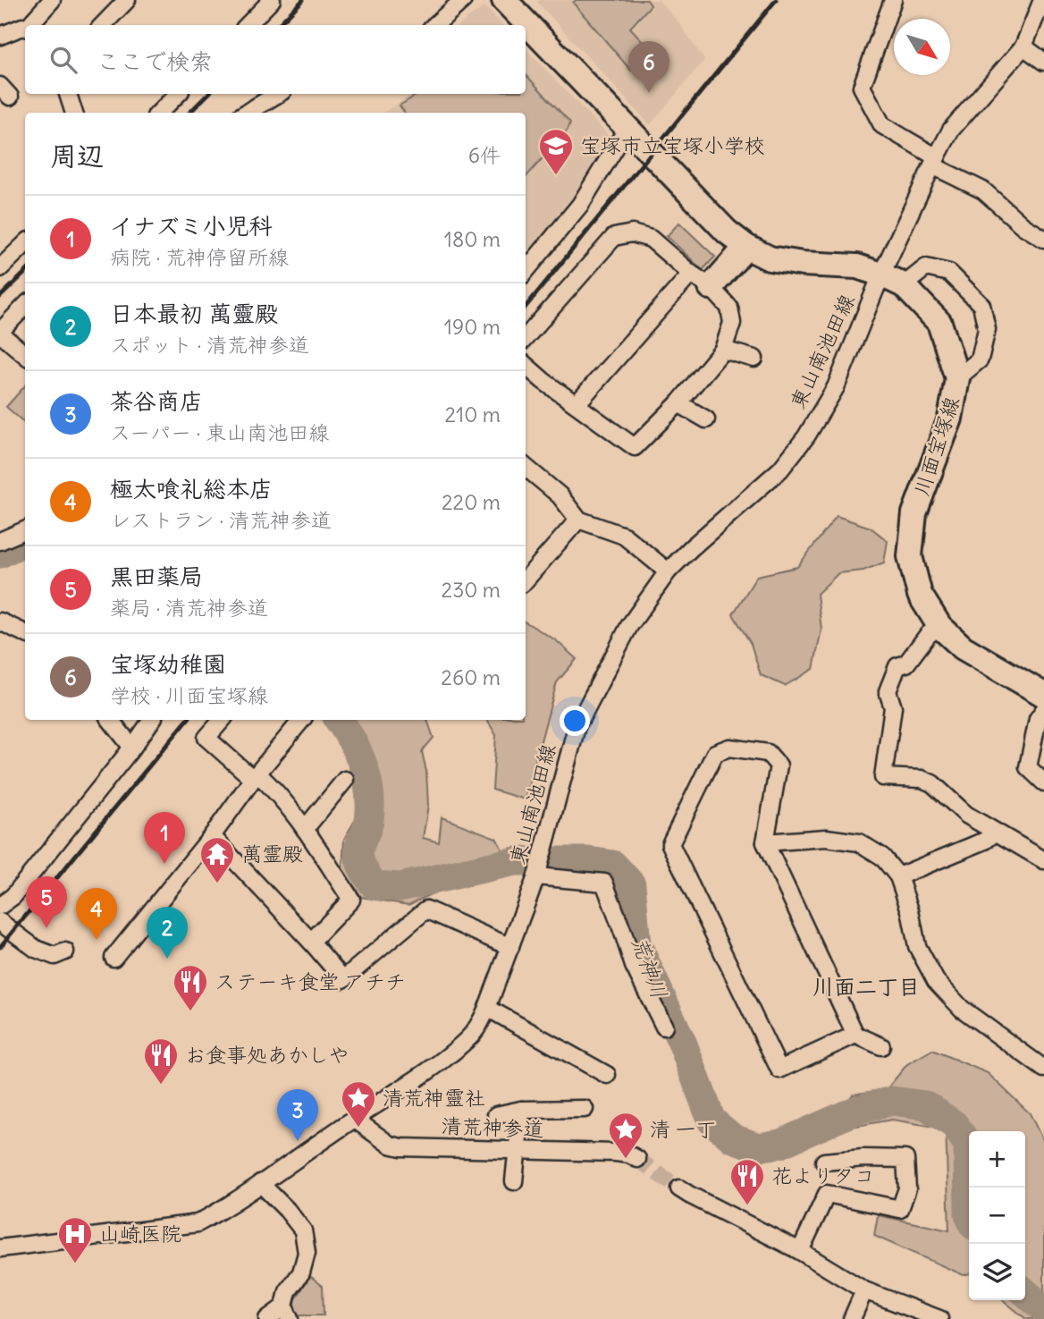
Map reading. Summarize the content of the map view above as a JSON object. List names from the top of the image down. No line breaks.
{"streets":{"street":["東山南池田線","川面宝塚線","清荒神参道"]},"crossings":[["東山南池田線","川面宝塚線"],["東山南池田線","清荒神参道"]],"districts":["川面二丁目"],"water":["荒神川"],"places":{"school or university":["宝塚市立宝塚小学校"],"temple":["萬霊殿"],"restaurant":["ステーキ食堂 アチチ","お食事処あかしや","花よりタコ"],"place":["清荒神靈社","清 一丁"],"hospital":["山崎医院"]},"north":"bottom right","page":{"search":"ここで検索","pins":["6","1","5","4","2","3"],"heading":["周辺","6件"],"list":[{"mark":"1","name":"イナズミ小児科","note":"病院 · 荒神停留所線","value":"180 m"},{"mark":"2","name":"日本最初 萬靈殿","note":"スポット · 清荒神参道","value":"190 m"},{"mark":"3","name":"茶谷商店","note":"スーパー · 東山南池田線","value":"210 m"},{"mark":"4","name":"極太喰礼総本店","note":"レストラン · 清荒神参道","value":"220 m"},{"mark":"5","name":"黒田薬局","note":"薬局 · 清荒神参道","value":"230 m"},{"mark":"6","name":"宝塚幼稚園","note":"学校 · 川面宝塚線","value":"260 m"}],"map_buttons":["+","−"]}}
